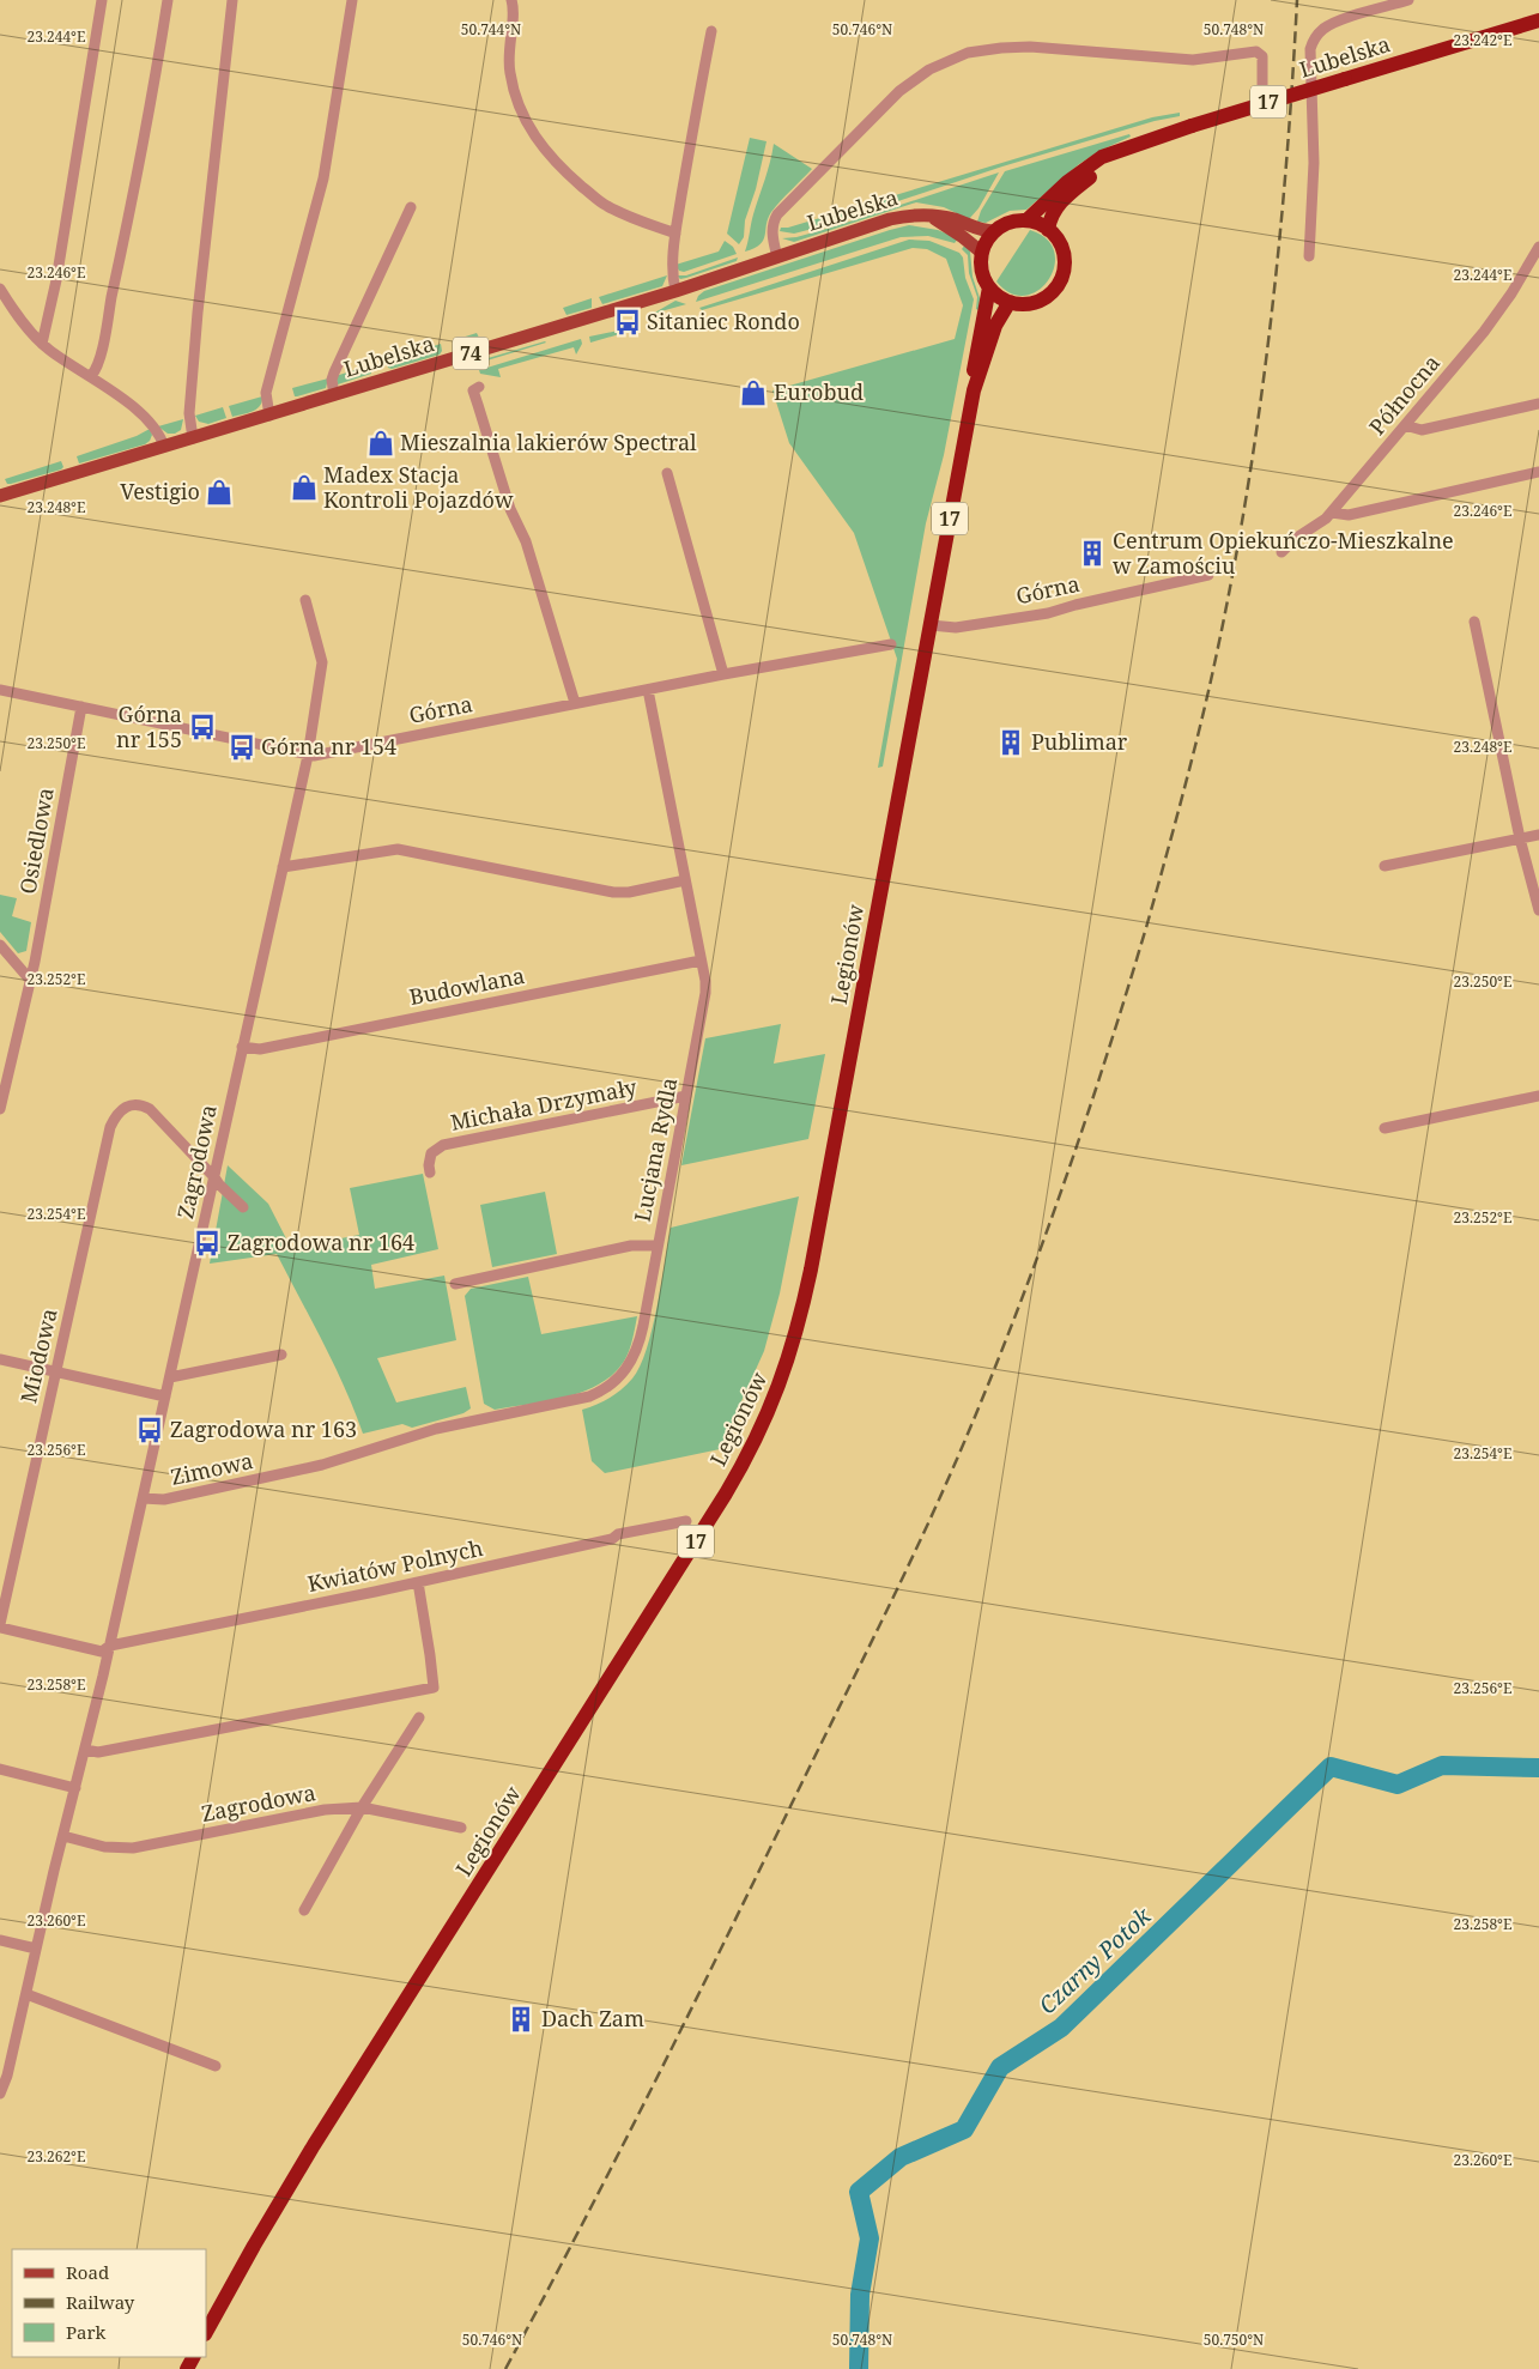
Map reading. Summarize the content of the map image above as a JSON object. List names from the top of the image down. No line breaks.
{"streets":{"highway":["Lubelska","17","Legionów"],"main road":["74"],"street":["Północna","Górna","Osiedlowa","Budowlana","Michała Drzymały","Lucjana Rydla","Zagrodowa","Miodowa","Zimowa","Kwiatów Polnych"]},"crossings":[["Lubelska","17"],["Lubelska","Legionów"],["17","Legionów"],["Górna","Osiedlowa"],["Górna","Legionów"],["Górna","Lucjana Rydla"],["Górna","Zagrodowa"],["Budowlana","Lucjana Rydla"],["Budowlana","Zagrodowa"],["Michała Drzymały","Lucjana Rydla"],["Lucjana Rydla","Zimowa"],["Zagrodowa","Miodowa"],["Zagrodowa","Zimowa"],["Zagrodowa","Kwiatów Polnych"],["Miodowa","Kwiatów Polnych"]],"water":["Czarny Potok"],"places":{"bus stop":["Sitaniec Rondo","Górna nr 155","Górna nr 154","Zagrodowa nr 164","Zagrodowa nr 163"],"shop":["Eurobud","Mieszalnia lakierów Spectral","Madex Stacja Kontroli Pojazdów","Vestigio"],"building":["Centrum Opiekuńczo-Mieszkalne w Zamościu","Publimar","Dach Zam"]},"legend":["Road","Railway","Park"],"coordinates":["50.744°N","50.746°N","50.748°N","23.244°E","23.242°E","23.246°E","23.248°E","23.250°E","23.252°E","23.254°E","23.256°E","23.258°E","23.260°E","23.262°E","50.750°N"]}
